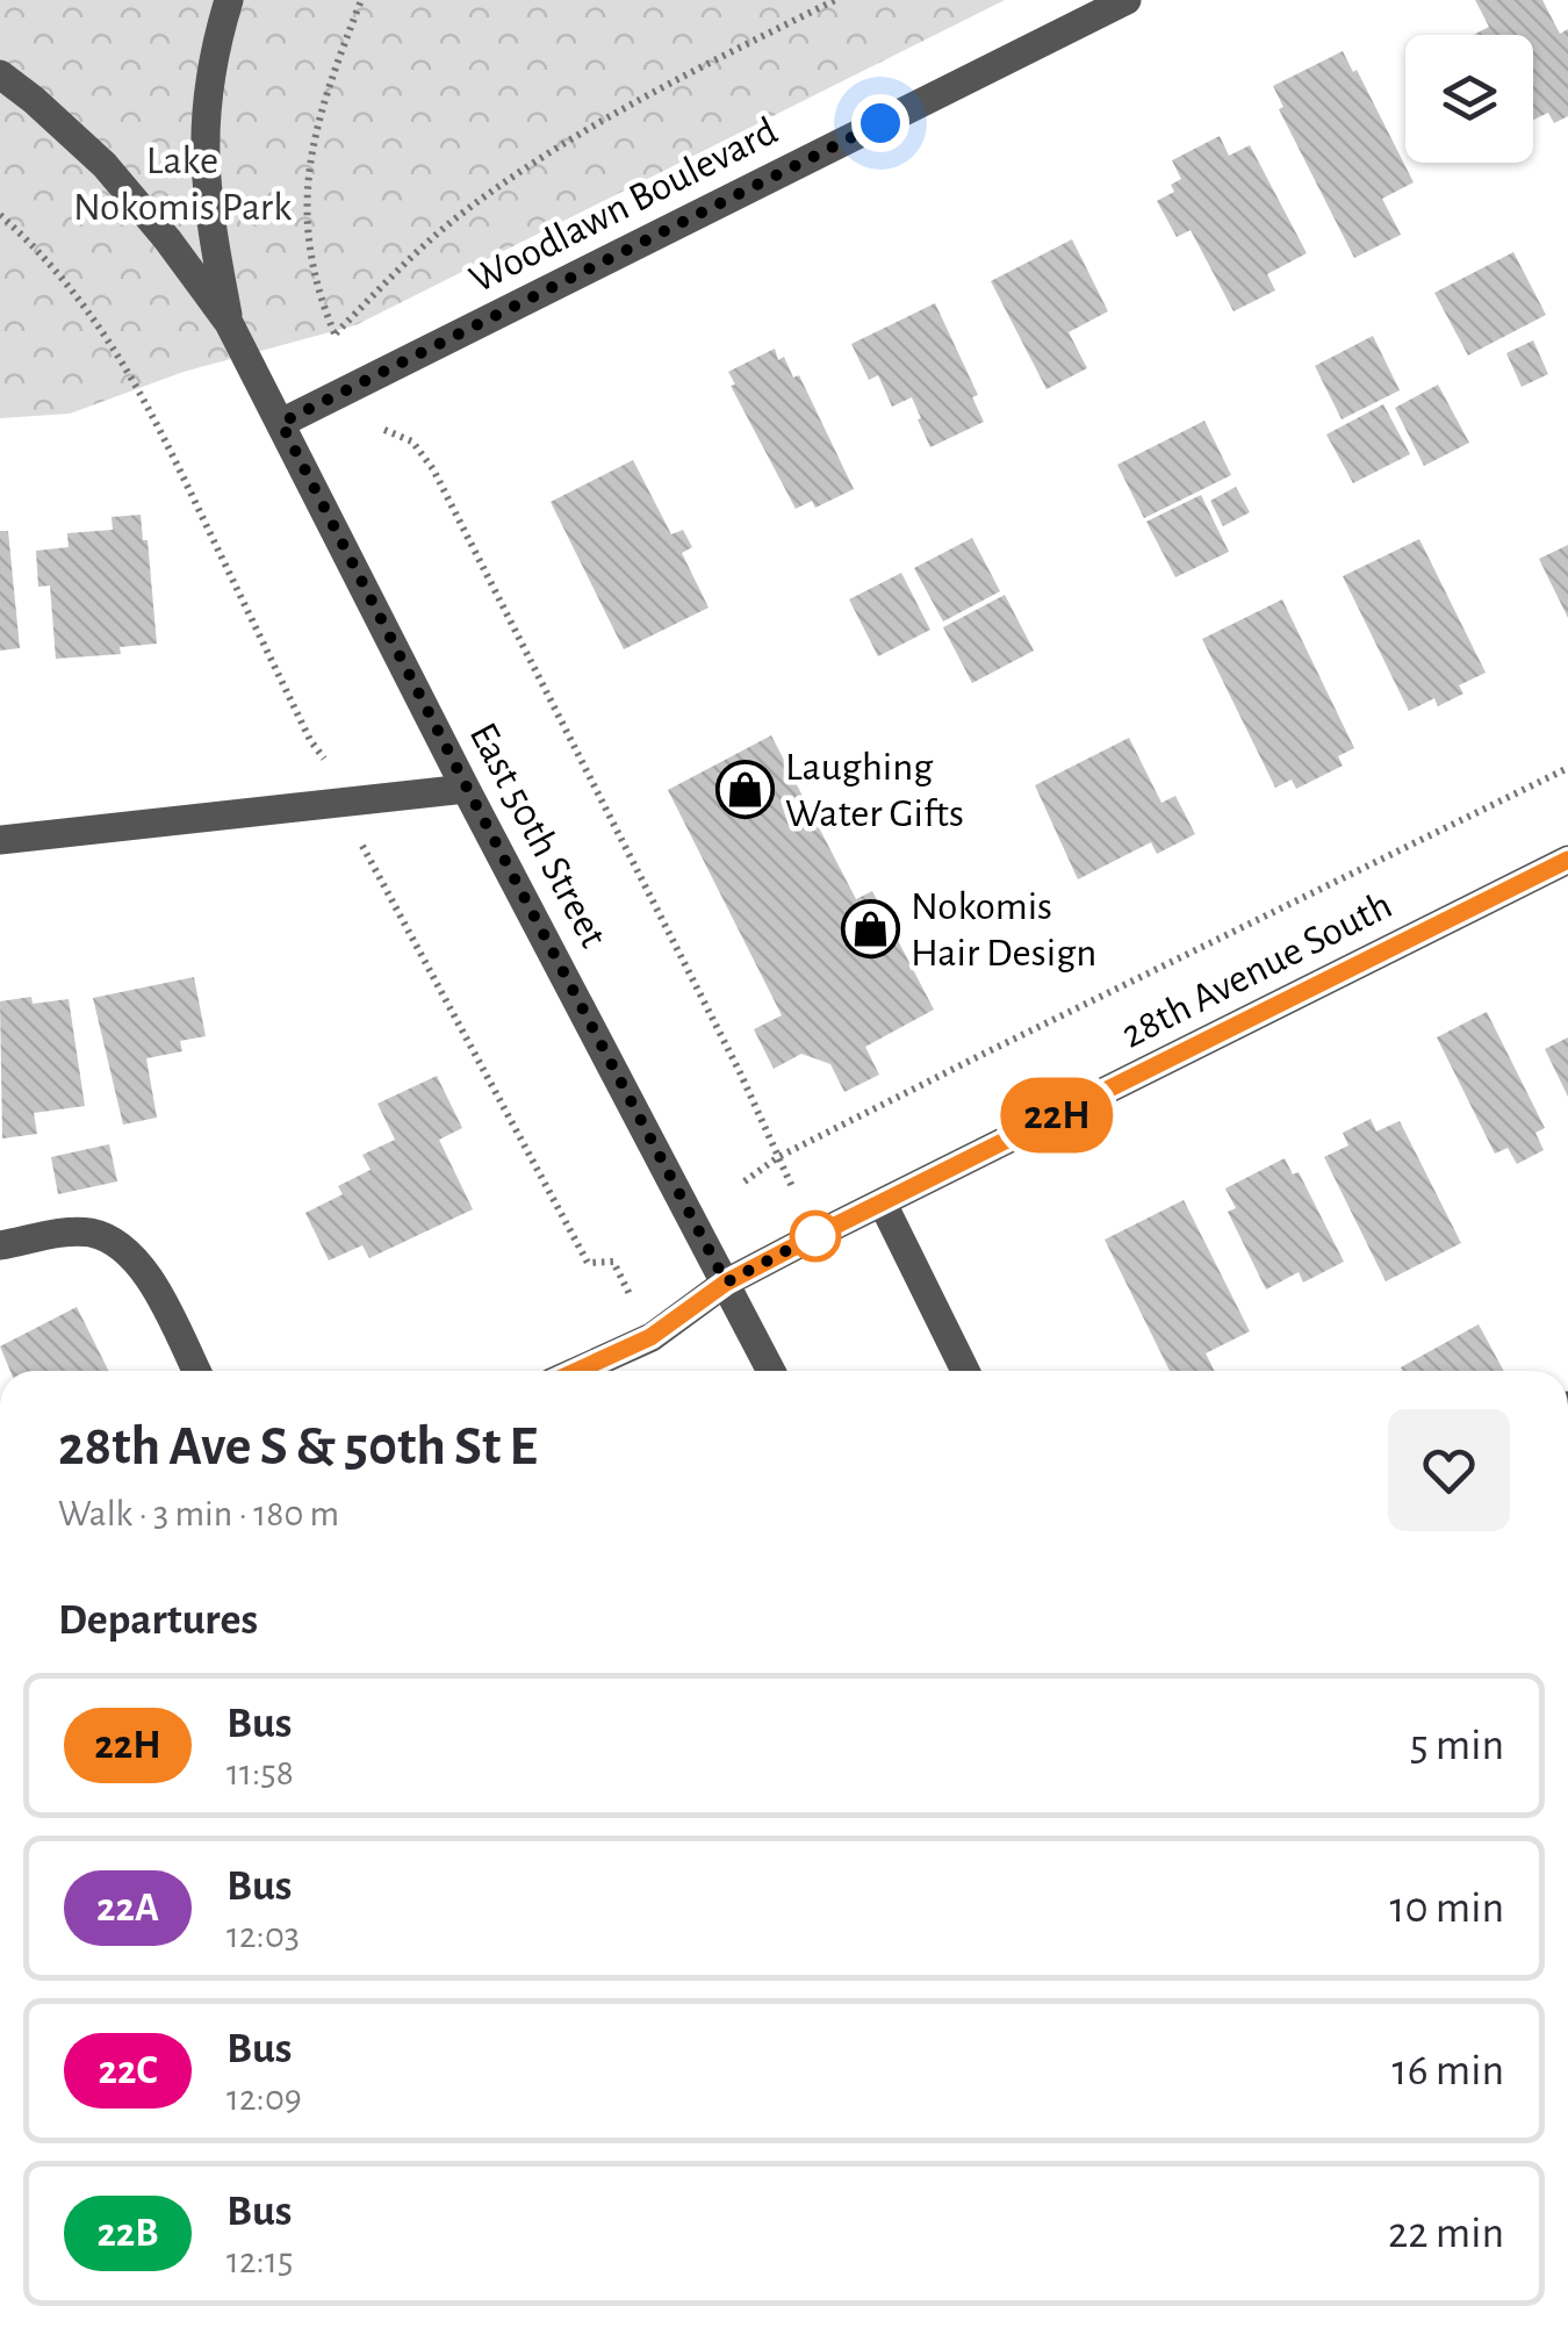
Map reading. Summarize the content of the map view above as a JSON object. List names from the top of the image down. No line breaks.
{"streets":{"street":["Woodlawn Boulevard","East 50th Street","28th Avenue South"]},"crossings":[["Woodlawn Boulevard","East 50th Street"],["East 50th Street","28th Avenue South"]],"parks":["Lake Nokomis Park"],"places":{"shop":["Laughing Water Gifts","Nokomis Hair Design"]},"lines":["bus line 22H"],"page":{"on_map":"22H","heading":[["28th Ave S & 50th St E","Walk · 3 min · 180 m"],"Departures"],"list":[{"mark":"22H","name":"Bus","note":"11:58","value":"5 min"},{"mark":"22A","name":"Bus","note":"12:03","value":"10 min"},{"mark":"22C","name":"Bus","note":"12:09","value":"16 min"},{"mark":"22B","name":"Bus","note":"12:15","value":"22 min"}]}}
